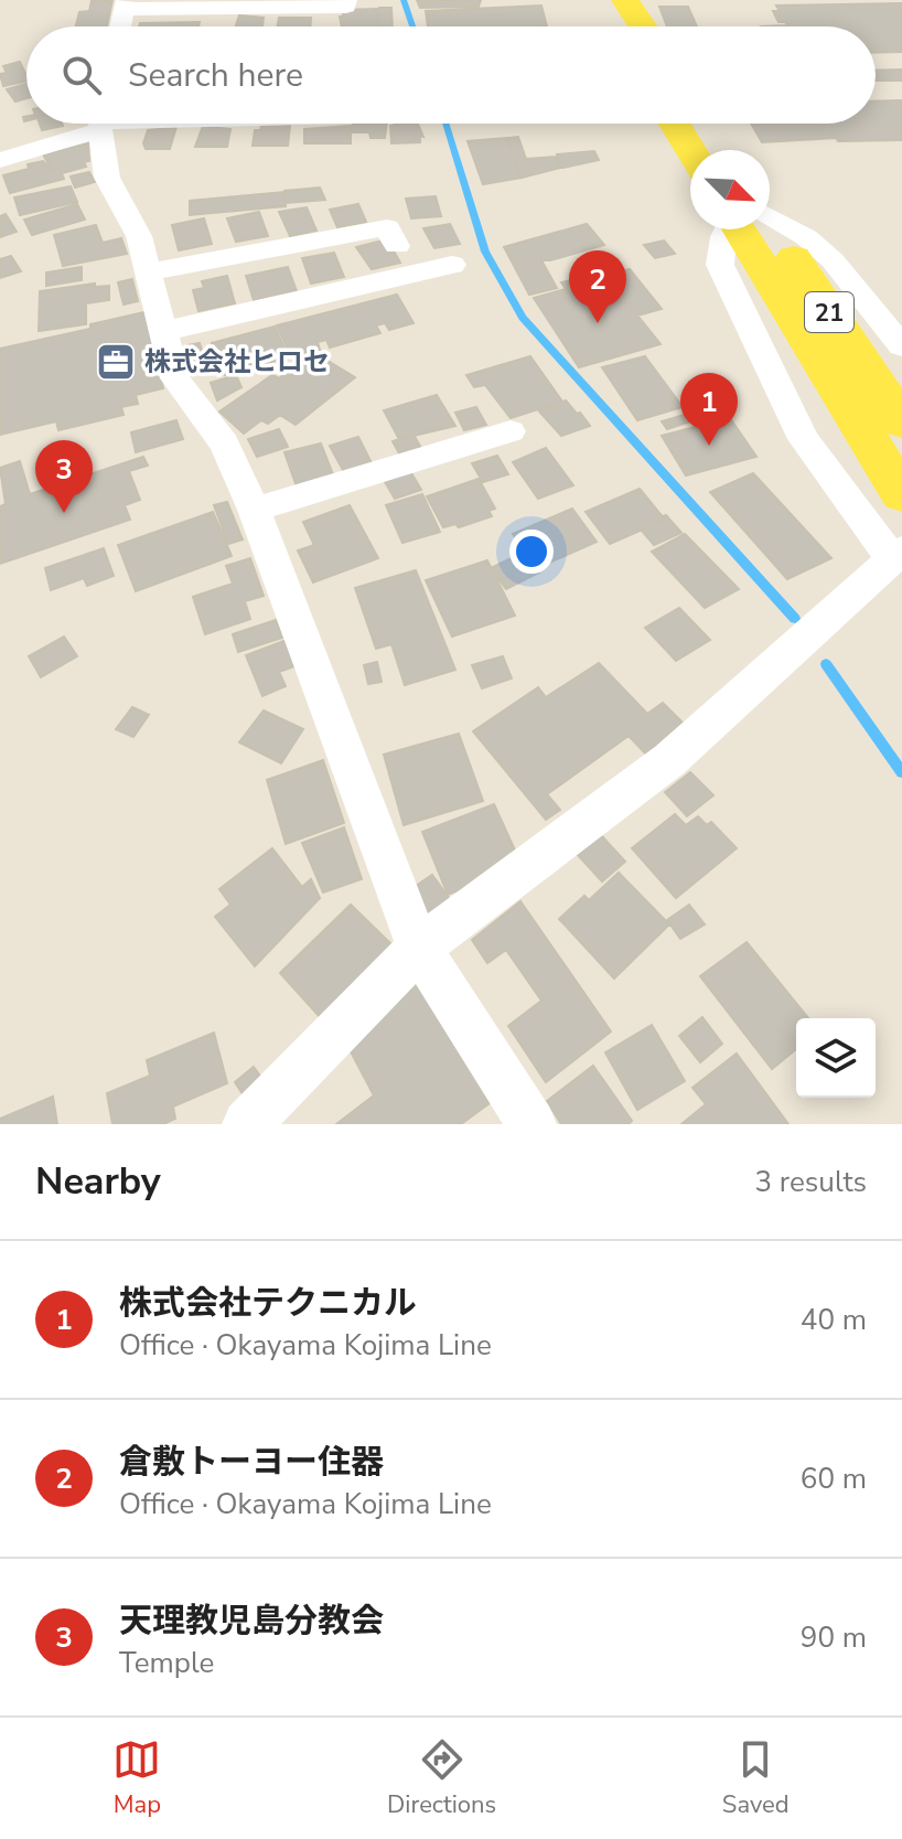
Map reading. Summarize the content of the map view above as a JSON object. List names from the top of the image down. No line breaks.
{"streets":{"main road":["21"]},"places":{"office":["株式会社ヒロセ"]},"north":"bottom right","page":{"search":"Search here","pins":["2","1","3"],"heading":["Nearby","3 results"],"list":[{"mark":"1","name":"株式会社テクニカル","note":"Office · Okayama Kojima Line","value":"40 m"},{"mark":"2","name":"倉敷トーヨー住器","note":"Office · Okayama Kojima Line","value":"60 m"},{"mark":"3","name":"天理教児島分教会","note":"Temple","value":"90 m"}],"nav":["Map","Directions","Saved"]}}
